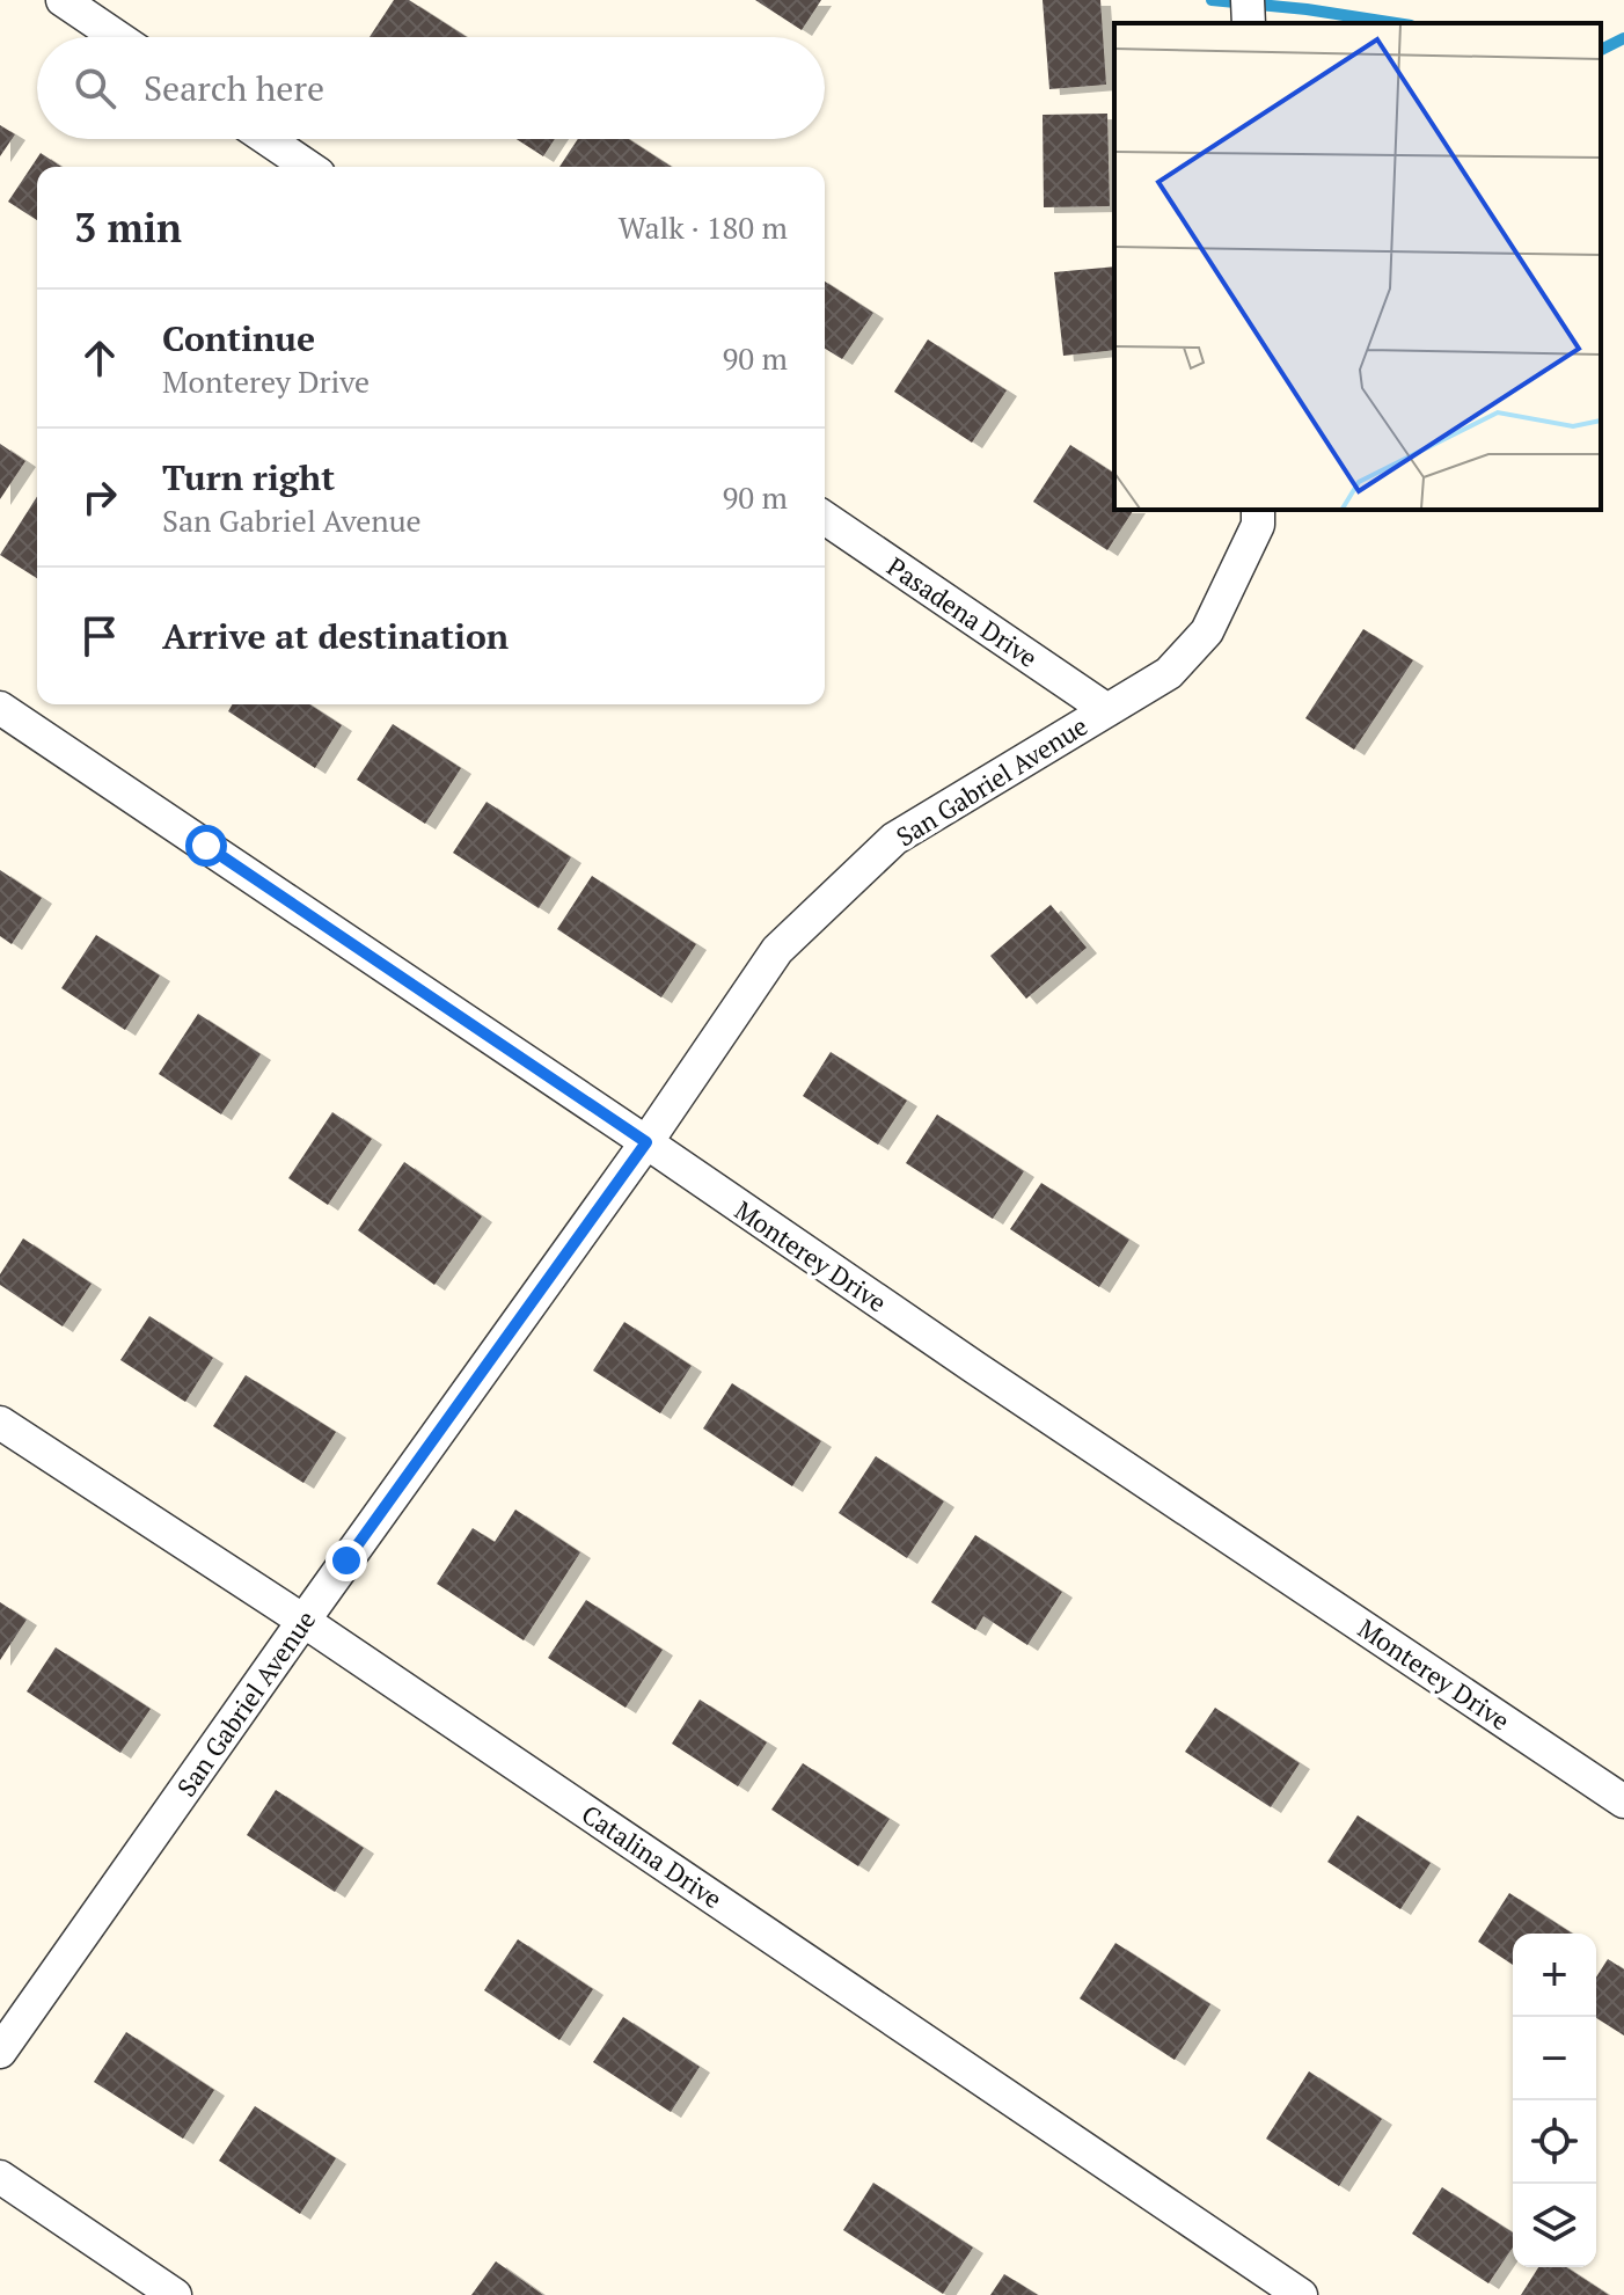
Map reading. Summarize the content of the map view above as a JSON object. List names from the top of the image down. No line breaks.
{"streets":{"street":["Pasadena Drive","San Gabriel Avenue","Monterey Drive","Catalina Drive"]},"crossings":[["Pasadena Drive","San Gabriel Avenue"],["San Gabriel Avenue","Monterey Drive"],["San Gabriel Avenue","Catalina Drive"]],"page":{"search":"Search here","heading":["3 min","Walk · 180 m"],"list":[["Continue","Monterey Drive","90 m"],["Turn right","San Gabriel Avenue","90 m"],"Arrive at destination"],"map_buttons":["+","−"]}}
